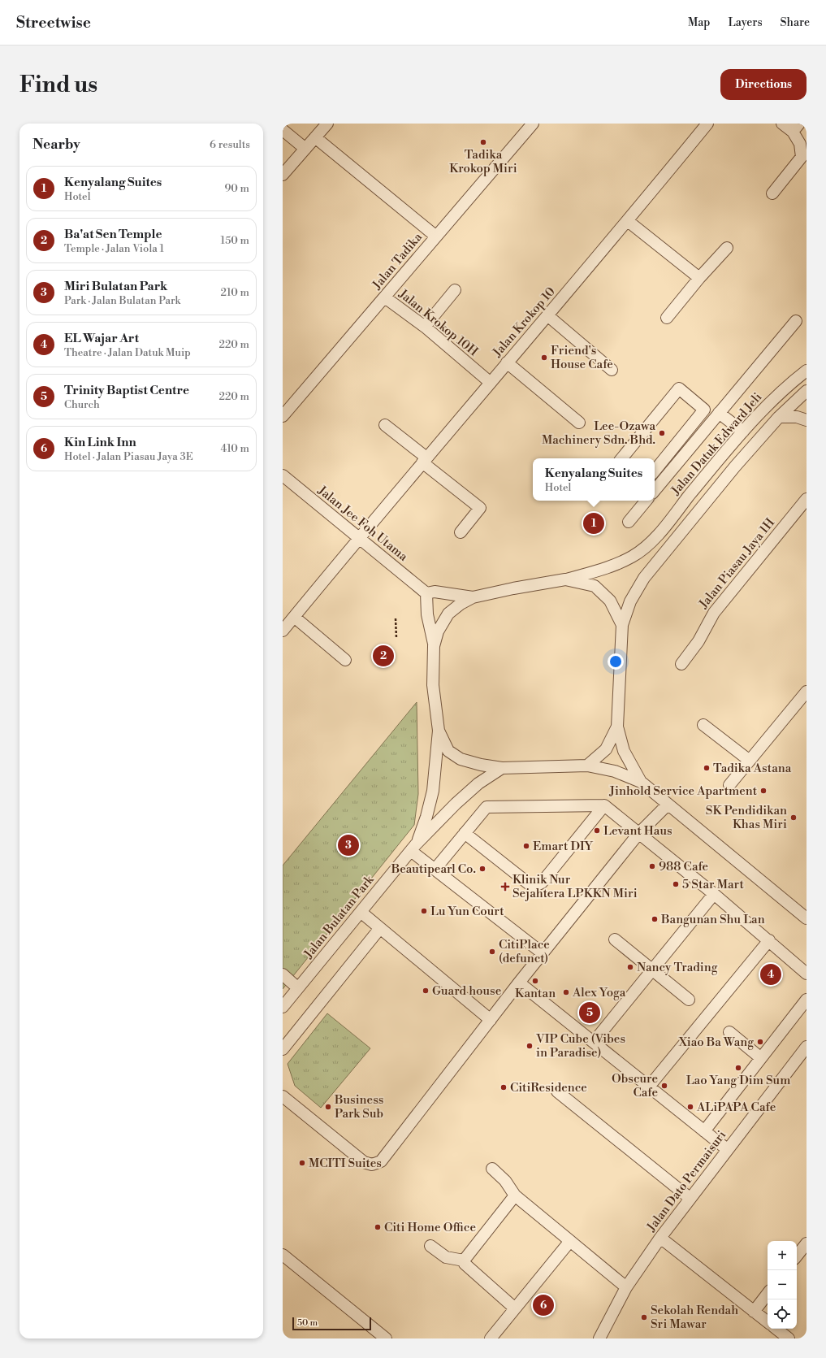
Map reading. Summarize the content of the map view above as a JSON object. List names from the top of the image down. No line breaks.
{"streets":{"street":["Jalan Tadika","Jalan Krokop 10","Jalan Krokop 10H","Jalan Datuk Edward Jeli","Jalan Jee Foh Utama","Jalan Piasau Jaya 1H","Jalan Bulatan Park","Jalan Dato Permaisuri"]},"crossings":[["Jalan Tadika","Jalan Krokop 10H"],["Jalan Krokop 10","Jalan Krokop 10H"],["Jalan Krokop 10","Jalan Jee Foh Utama"]],"places":{"other":["Tadika Krokop Miri","Friend's House Cafe","Lee-Ozawa Machinery Sdn. Bhd.","Tadika Astana","Jinhold Service Apartment","SK Pendidikan Khas Miri","Levant Haus","Emart DIY","988 Cafe","Beautipearl Co.","5 Star Mart","Lu Yun Court","Bangunan Shu Lan","CitiPlace (defunct)","Nancy Trading","Kantan","Guard house","Alex Yoga","Xiao Ba Wang","VIP Cube (Vibes in Paradise)","Lao Yang Dim Sum","Obscure Cafe","CitiResidence","Business Park Sub","ALiPAPA Cafe","MCITI Suites","Citi Home Office","Sekolah Rendah Sri Mawar"],"health":["Klinik Nur Sejahtera LPKKN Miri"]},"scale_bar":"50 m","page":{"header":"Streetwise","nav":["Map","Layers","Share"],"buttons":"Directions","title":"Find us","heading":["Nearby","6 results"],"list":[{"mark":"1","name":"Kenyalang Suites","note":"Hotel","value":"90 m"},{"mark":"2","name":"Ba'at Sen Temple","note":"Temple · Jalan Viola 1","value":"150 m"},{"mark":"3","name":"Miri Bulatan Park","note":"Park · Jalan Bulatan Park","value":"210 m"},{"mark":"4","name":"EL Wajar Art","note":"Theatre · Jalan Datuk Muip","value":"220 m"},{"mark":"5","name":"Trinity Baptist Centre","note":"Church","value":"220 m"},{"mark":"6","name":"Kin Link Inn","note":"Hotel · Jalan Piasau Jaya 3E","value":"410 m"}],"popup":["Kenyalang Suites","Hotel"],"pins":["1","2","3","4","5","6"],"map_buttons":["+","−"],"scale":"50 m"}}
